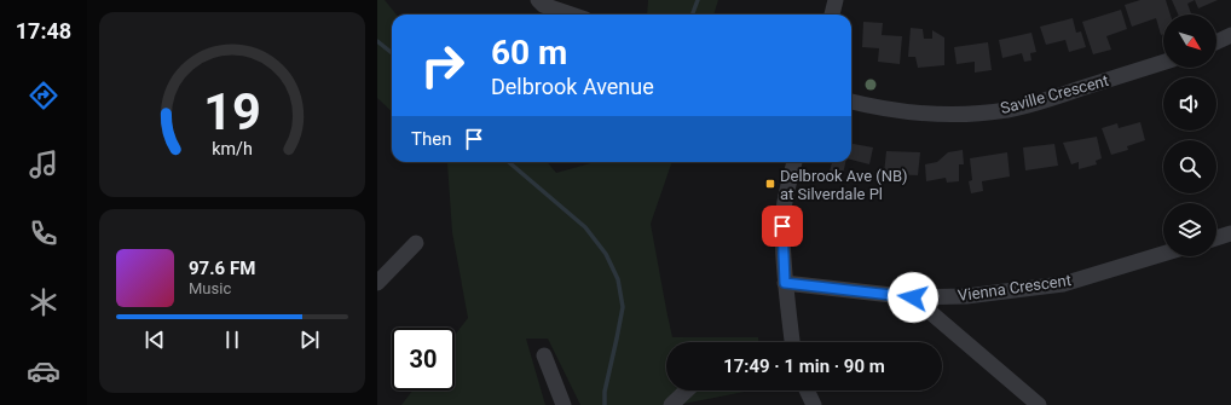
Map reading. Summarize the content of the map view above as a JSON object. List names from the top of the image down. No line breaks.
{"streets":{"street":["Saville Crescent","Vienna Crescent"]},"places":{"transit":["Delbrook Ave (NB) at Silverdale Pl"]},"north":"bottom right","page":{"tabs":"17:48","turn":["60 m","Delbrook Avenue"],"then":"Then","song":["97.6 FM","Music"],"limit":"30","trip":"17:49 · 1 min · 90 m","gauge":["19","km/h"]}}
